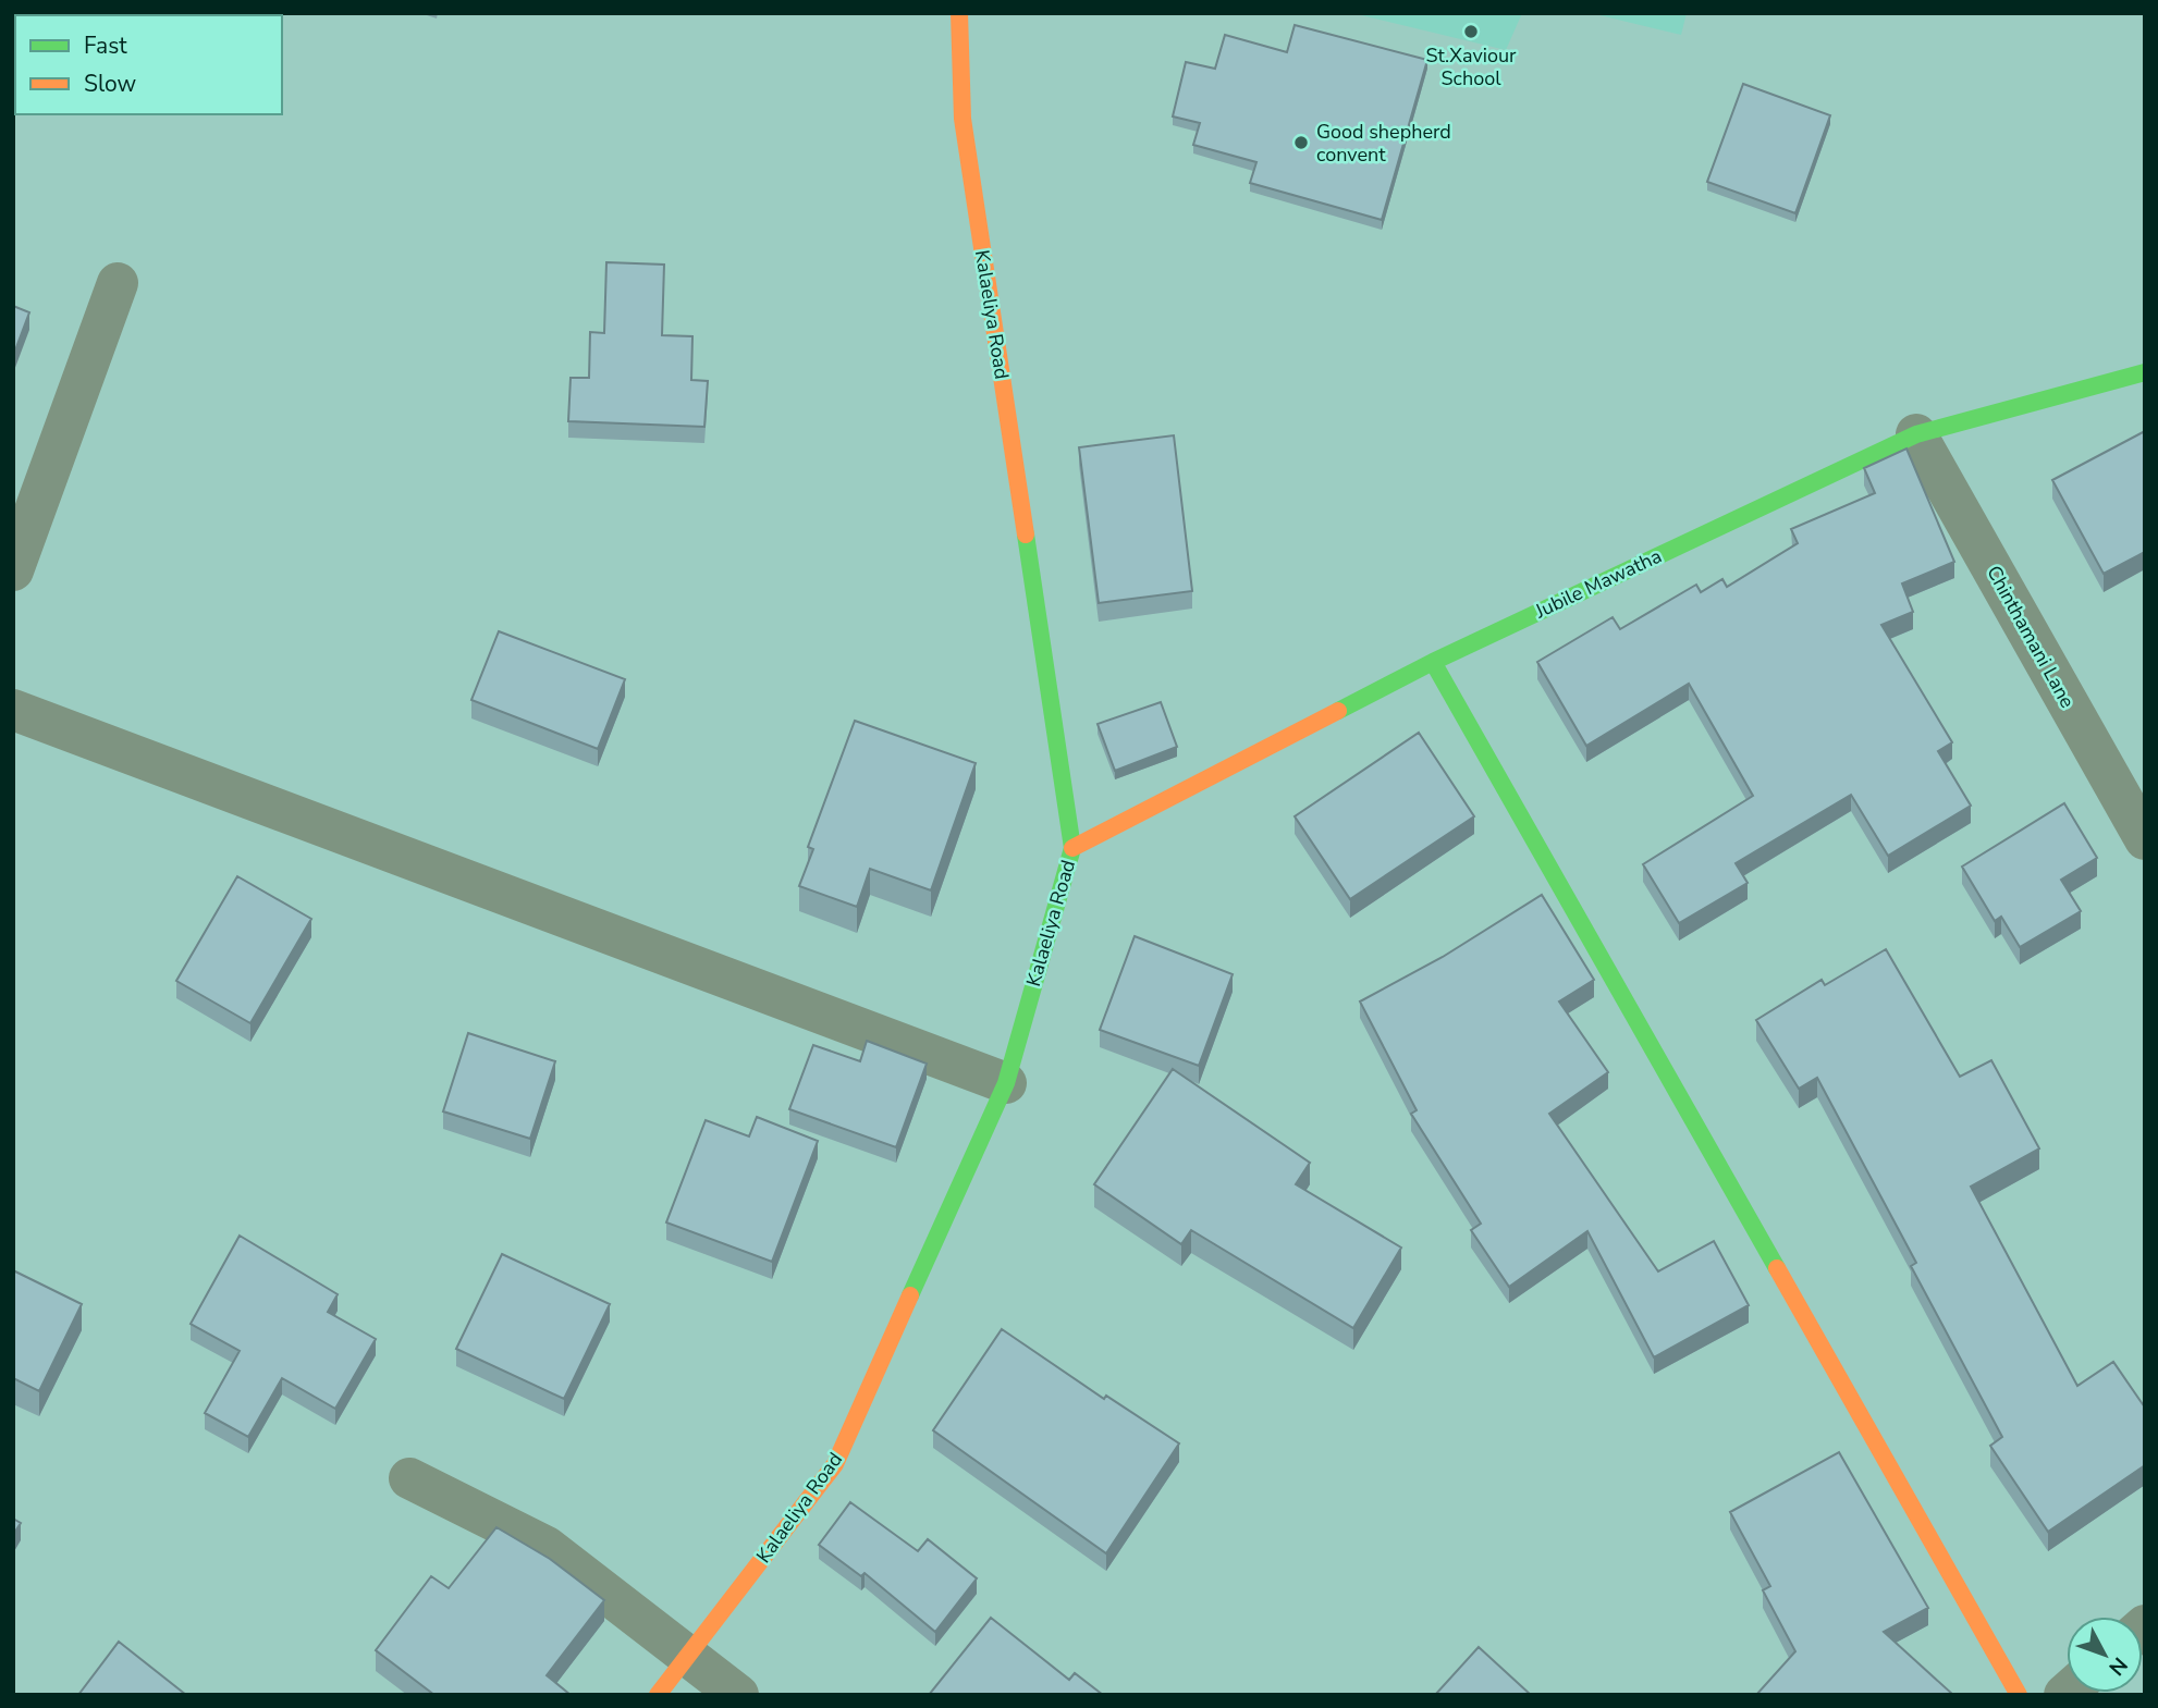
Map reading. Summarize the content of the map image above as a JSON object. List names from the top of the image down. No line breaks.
{"streets":{"street":["Kalaeliya Road","Jubile Mawatha","Chinthamani Lane"]},"crossings":[["Kalaeliya Road","Jubile Mawatha"],["Jubile Mawatha","Chinthamani Lane"]],"places":["St.Xaviour School","Good shepherd convent"],"legend":["Fast","Slow"],"north":"bottom right"}
